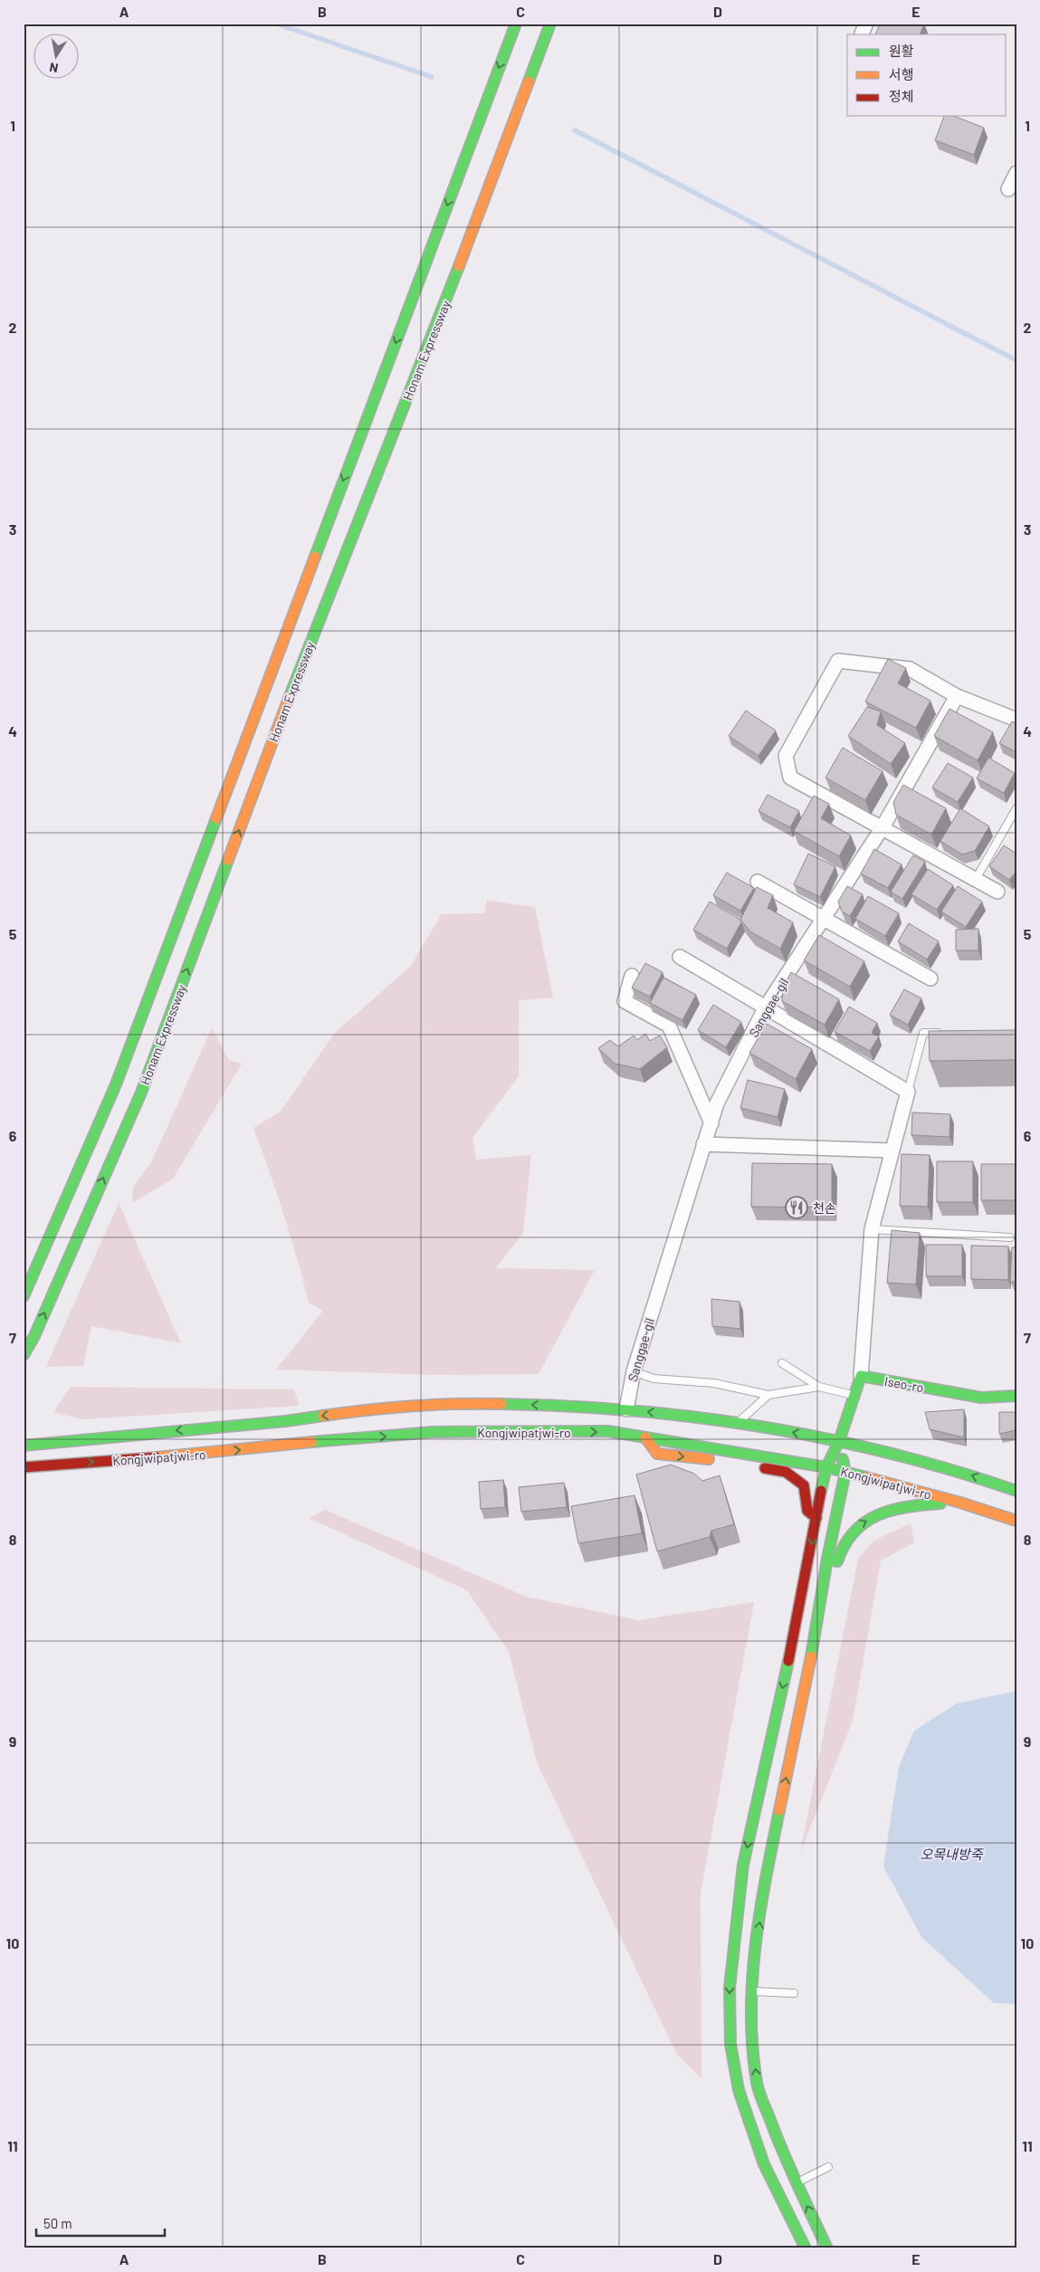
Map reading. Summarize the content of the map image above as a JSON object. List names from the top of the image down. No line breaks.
{"streets":{"main road":["Honam Expressway","Iseo-ro","Kongjwipatjwi-ro"],"street":["Sanggae-gil"]},"crossings":[["Sanggae-gil","Kongjwipatjwi-ro"]],"water":["오목내방죽"],"places":{"restaurant":["천손"]},"legend":["원활","서행","정체"],"scale_bar":"50 m","north":"bottom","grid":{"columns":["A","B","C","D","E"],"rows":["1","2","3","4","5","6","7","8","9","10","11"]}}
